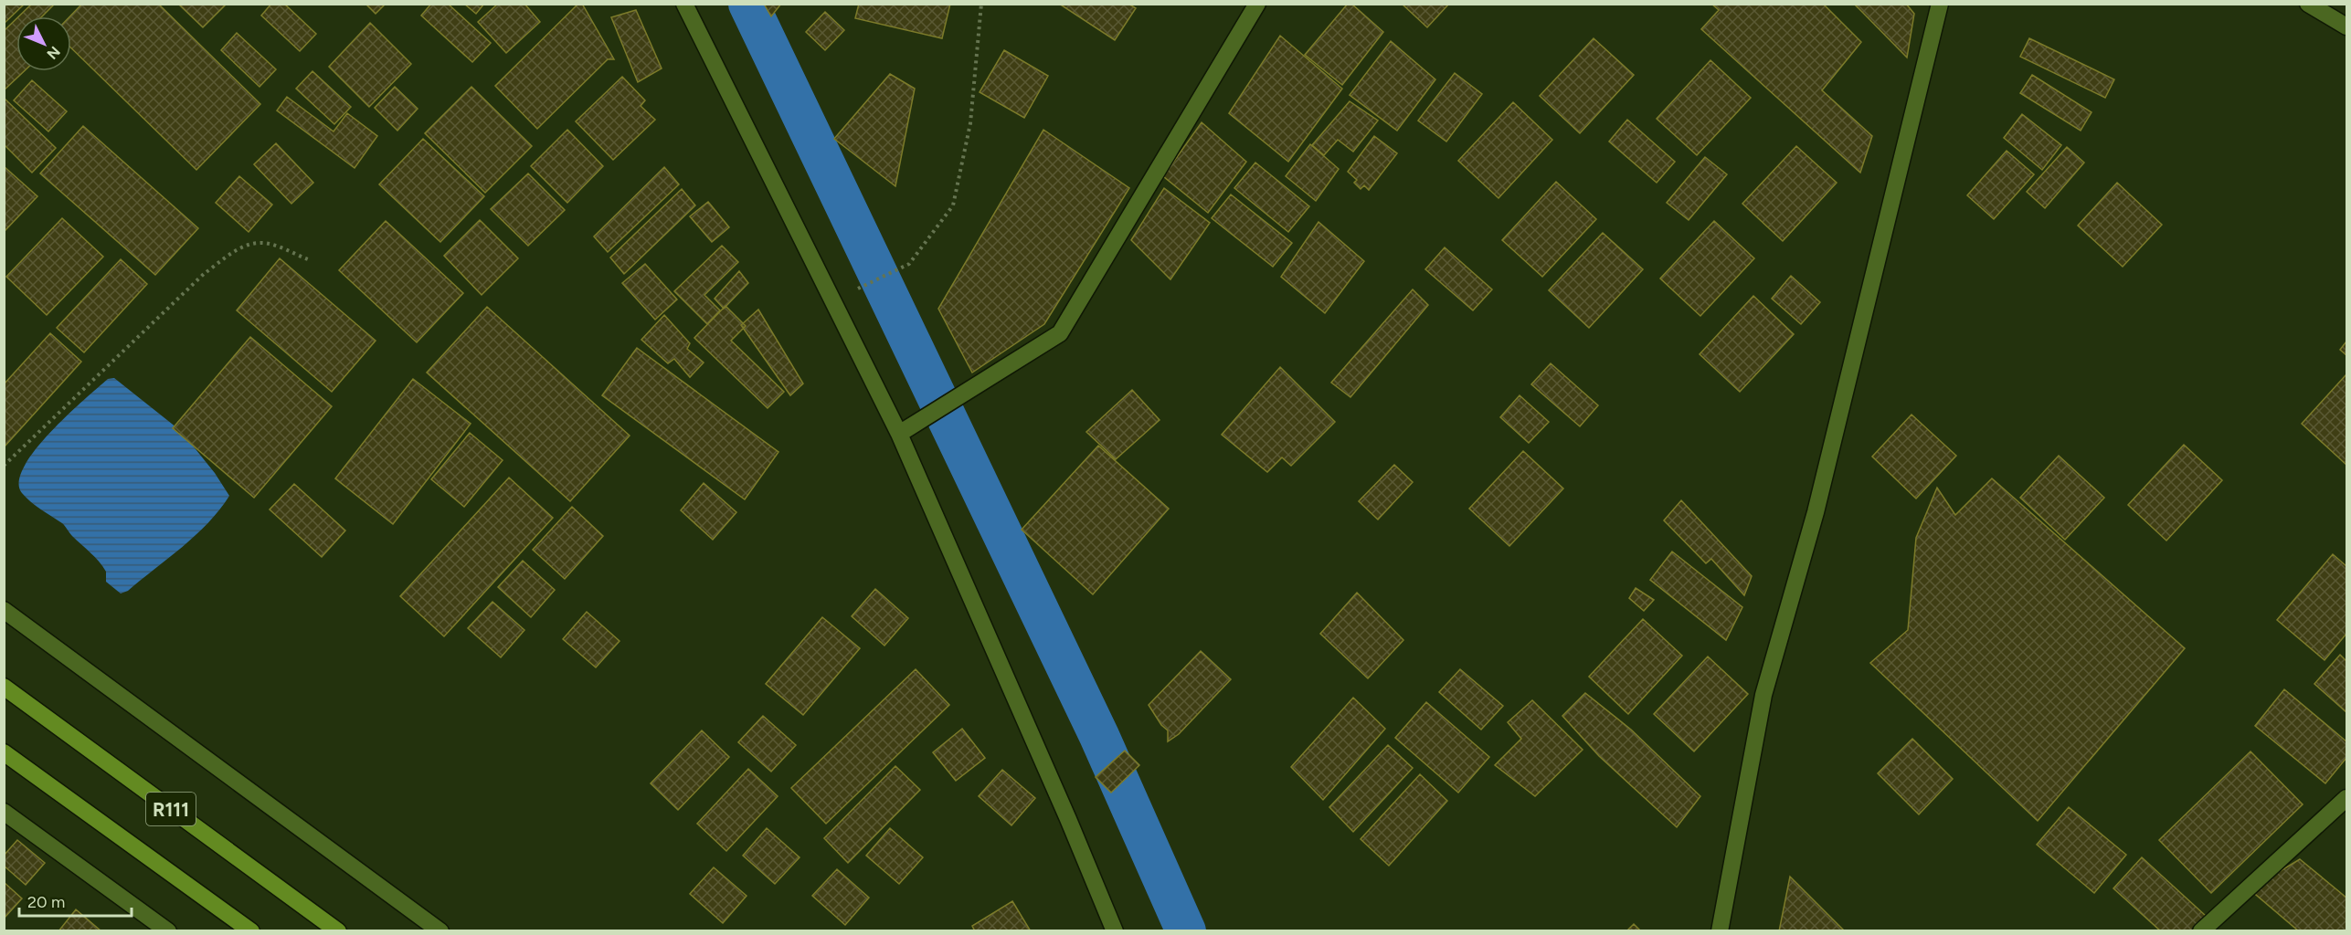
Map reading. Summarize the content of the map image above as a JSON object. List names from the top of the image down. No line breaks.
{"streets":{"main road":["R111"]},"scale_bar":"20 m","north":"bottom right"}
